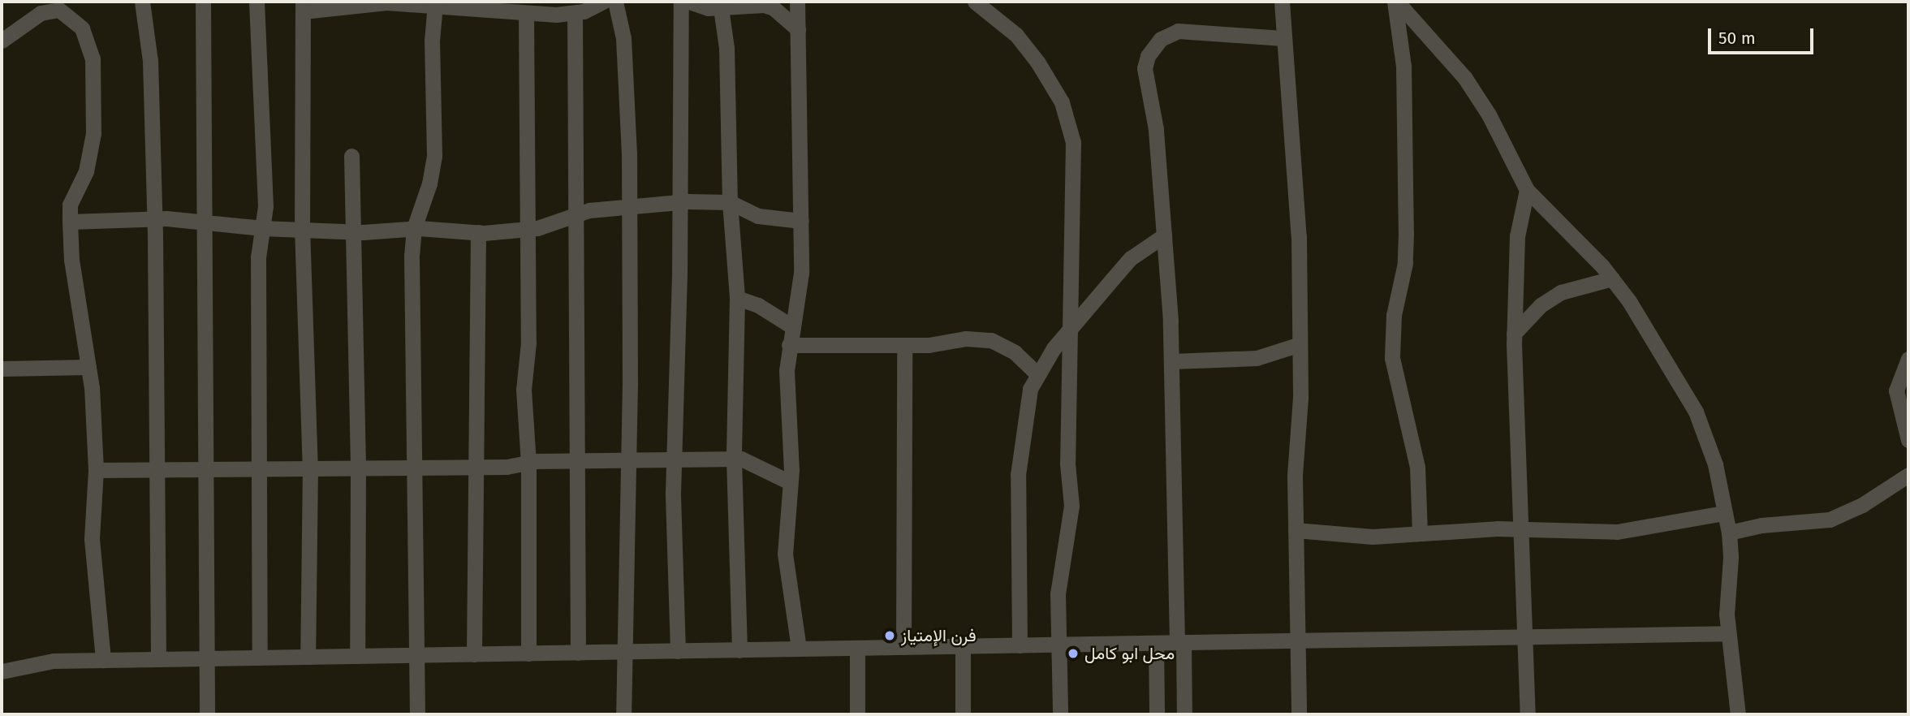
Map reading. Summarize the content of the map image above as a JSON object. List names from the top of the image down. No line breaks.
{"places":["فرن الإمتياز","محل ابو كامل"],"scale_bar":"50 m"}
